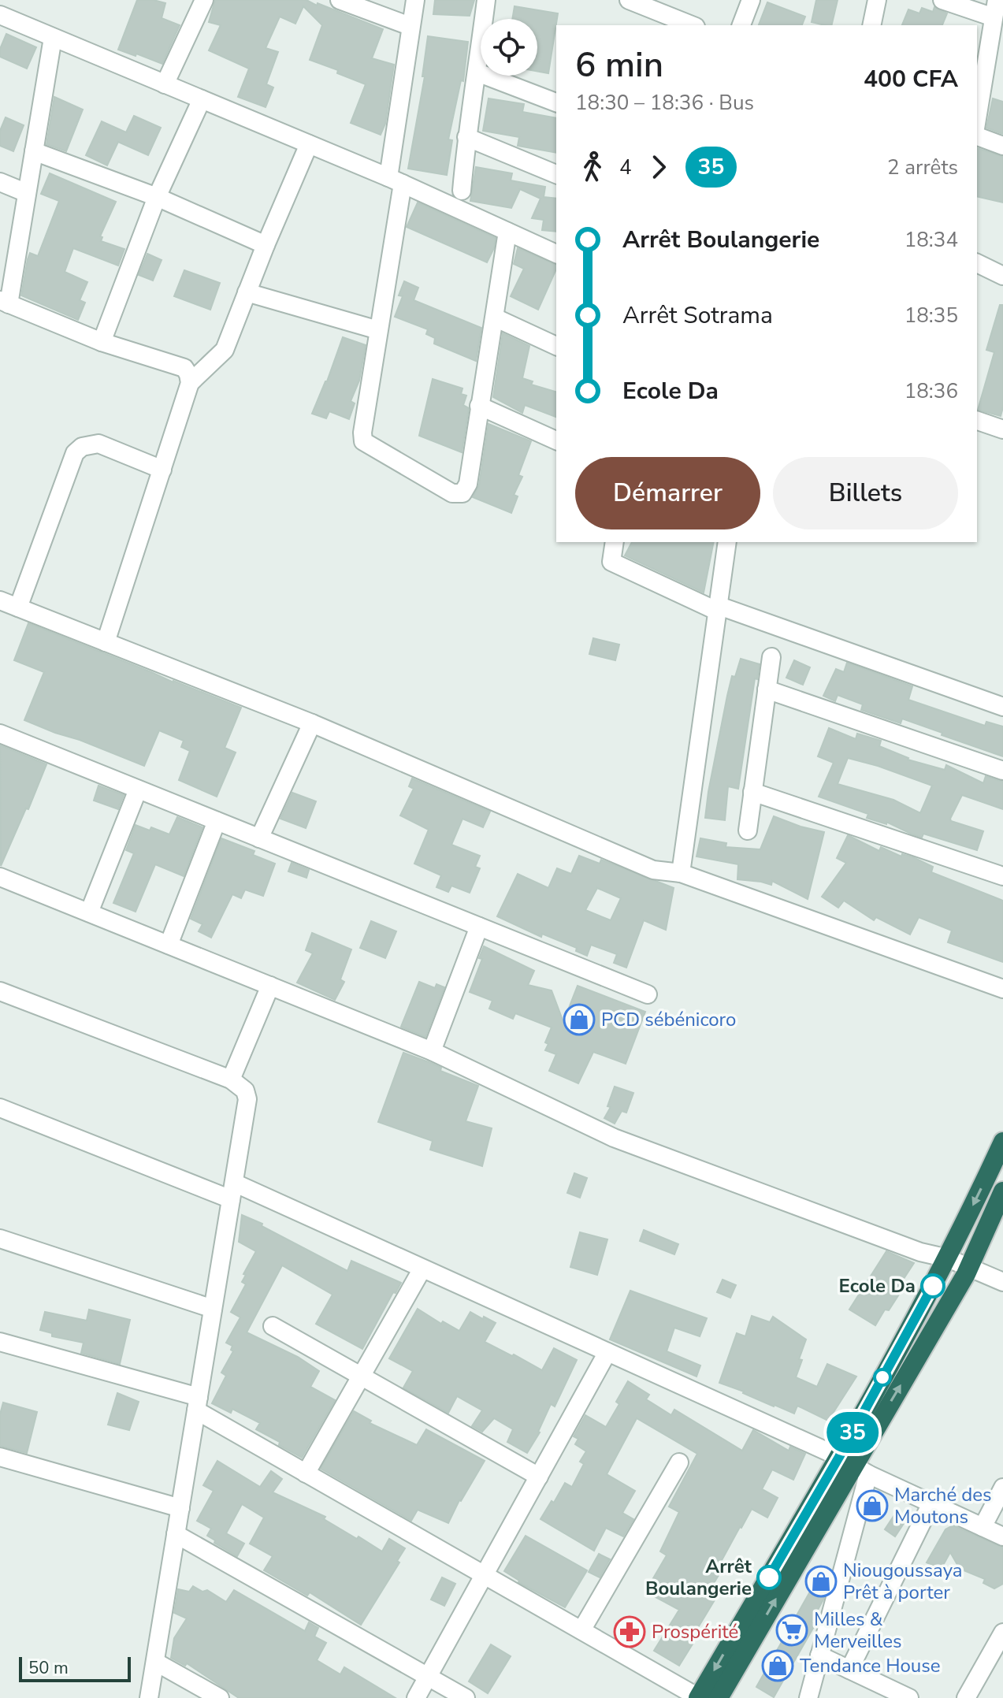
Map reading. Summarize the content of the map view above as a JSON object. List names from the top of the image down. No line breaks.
{"places":{"shop":["PCD sébénicoro","Marché des Moutons","Niougoussaya Prêt à porter","Tendance House"],"other":["Ecole Da","Arrêt Boulangerie"],"supermarket":["Milles & Merveilles"],"pharmacy":["Prospérité"]},"lines":["bus line 35"],"scale_bar":"50 m","page":{"on_map":"35","heading":["6 min","18:30 – 18:36 · Bus","400 CFA"],"legs":["4","35","2 arrêts"],"list":[{"name":"Arrêt Boulangerie","value":"18:34"},{"name":"Arrêt Sotrama","value":"18:35"},{"name":"Ecole Da","value":"18:36"}],"buttons":["Démarrer","Billets"],"scale":"50 m"}}
